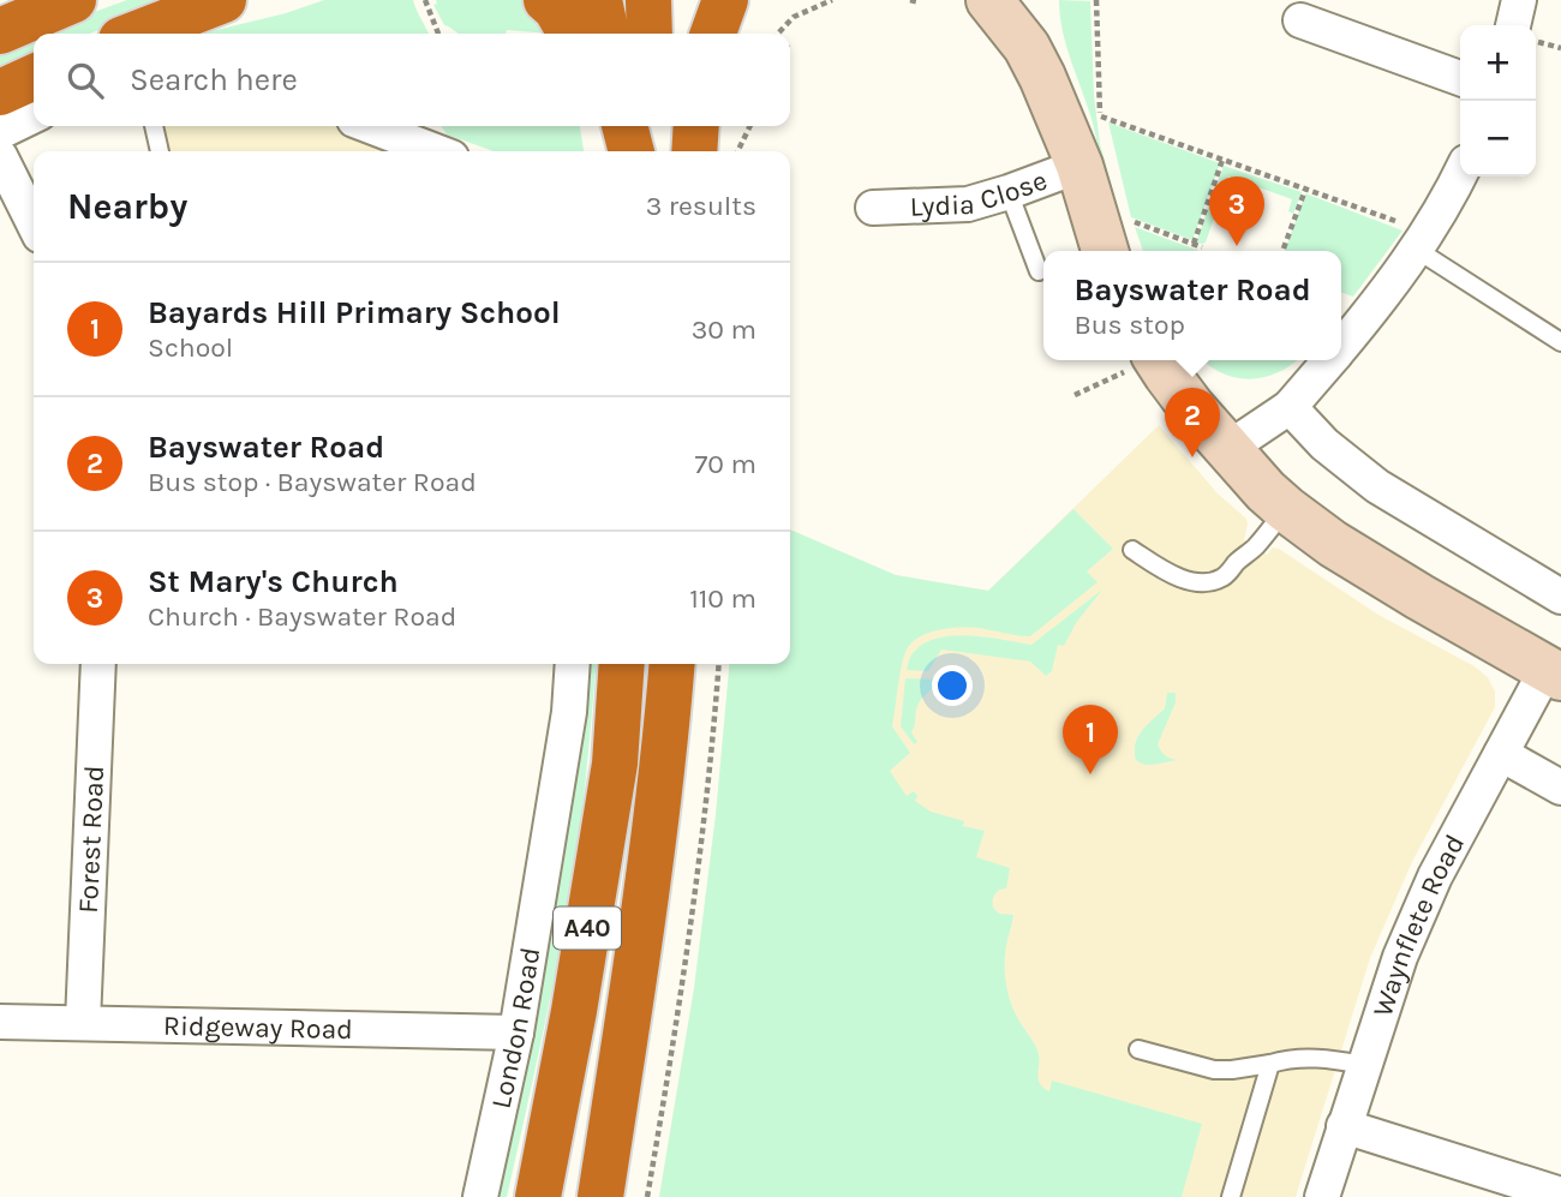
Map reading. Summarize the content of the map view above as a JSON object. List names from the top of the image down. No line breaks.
{"streets":{"highway":["A40","London Road"],"street":["Lydia Close","Forest Road","Waynflete Road","Ridgeway Road"]},"crossings":[["Forest Road","Ridgeway Road"],["Ridgeway Road","London Road"]],"page":{"map_buttons":["+","−"],"search":"Search here","heading":["Nearby","3 results"],"pins":["3","2","1"],"popup":["Bayswater Road","Bus stop"],"list":[{"mark":"1","name":"Bayards Hill Primary School","note":"School","value":"30 m"},{"mark":"2","name":"Bayswater Road","note":"Bus stop · Bayswater Road","value":"70 m"},{"mark":"3","name":"St Mary's Church","note":"Church · Bayswater Road","value":"110 m"}]}}
